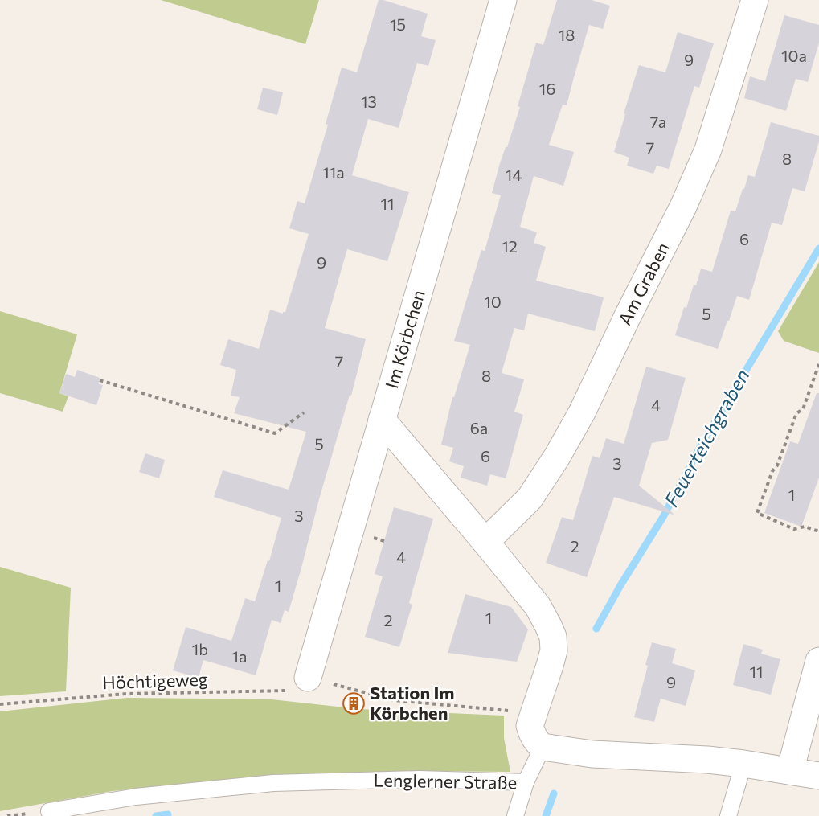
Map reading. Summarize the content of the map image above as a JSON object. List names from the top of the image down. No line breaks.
{"streets":{"street":["Am Graben","Im Körbchen"],"lane":["Lenglerner Straße"],"path":["Höchtigeweg"]},"crossings":[["Im Körbchen","Höchtigeweg"]],"water":["Feuerteichgraben"],"places":{"building":["Station Im Körbchen"]},"house_numbers":["15","18","10a","9","16","13","7a","7","8","11a","14","11","6","12","9","10","5","7","8","4","6a","5","6","3","1","3","2","4","1","1","2","1b","1a","11","9"]}
